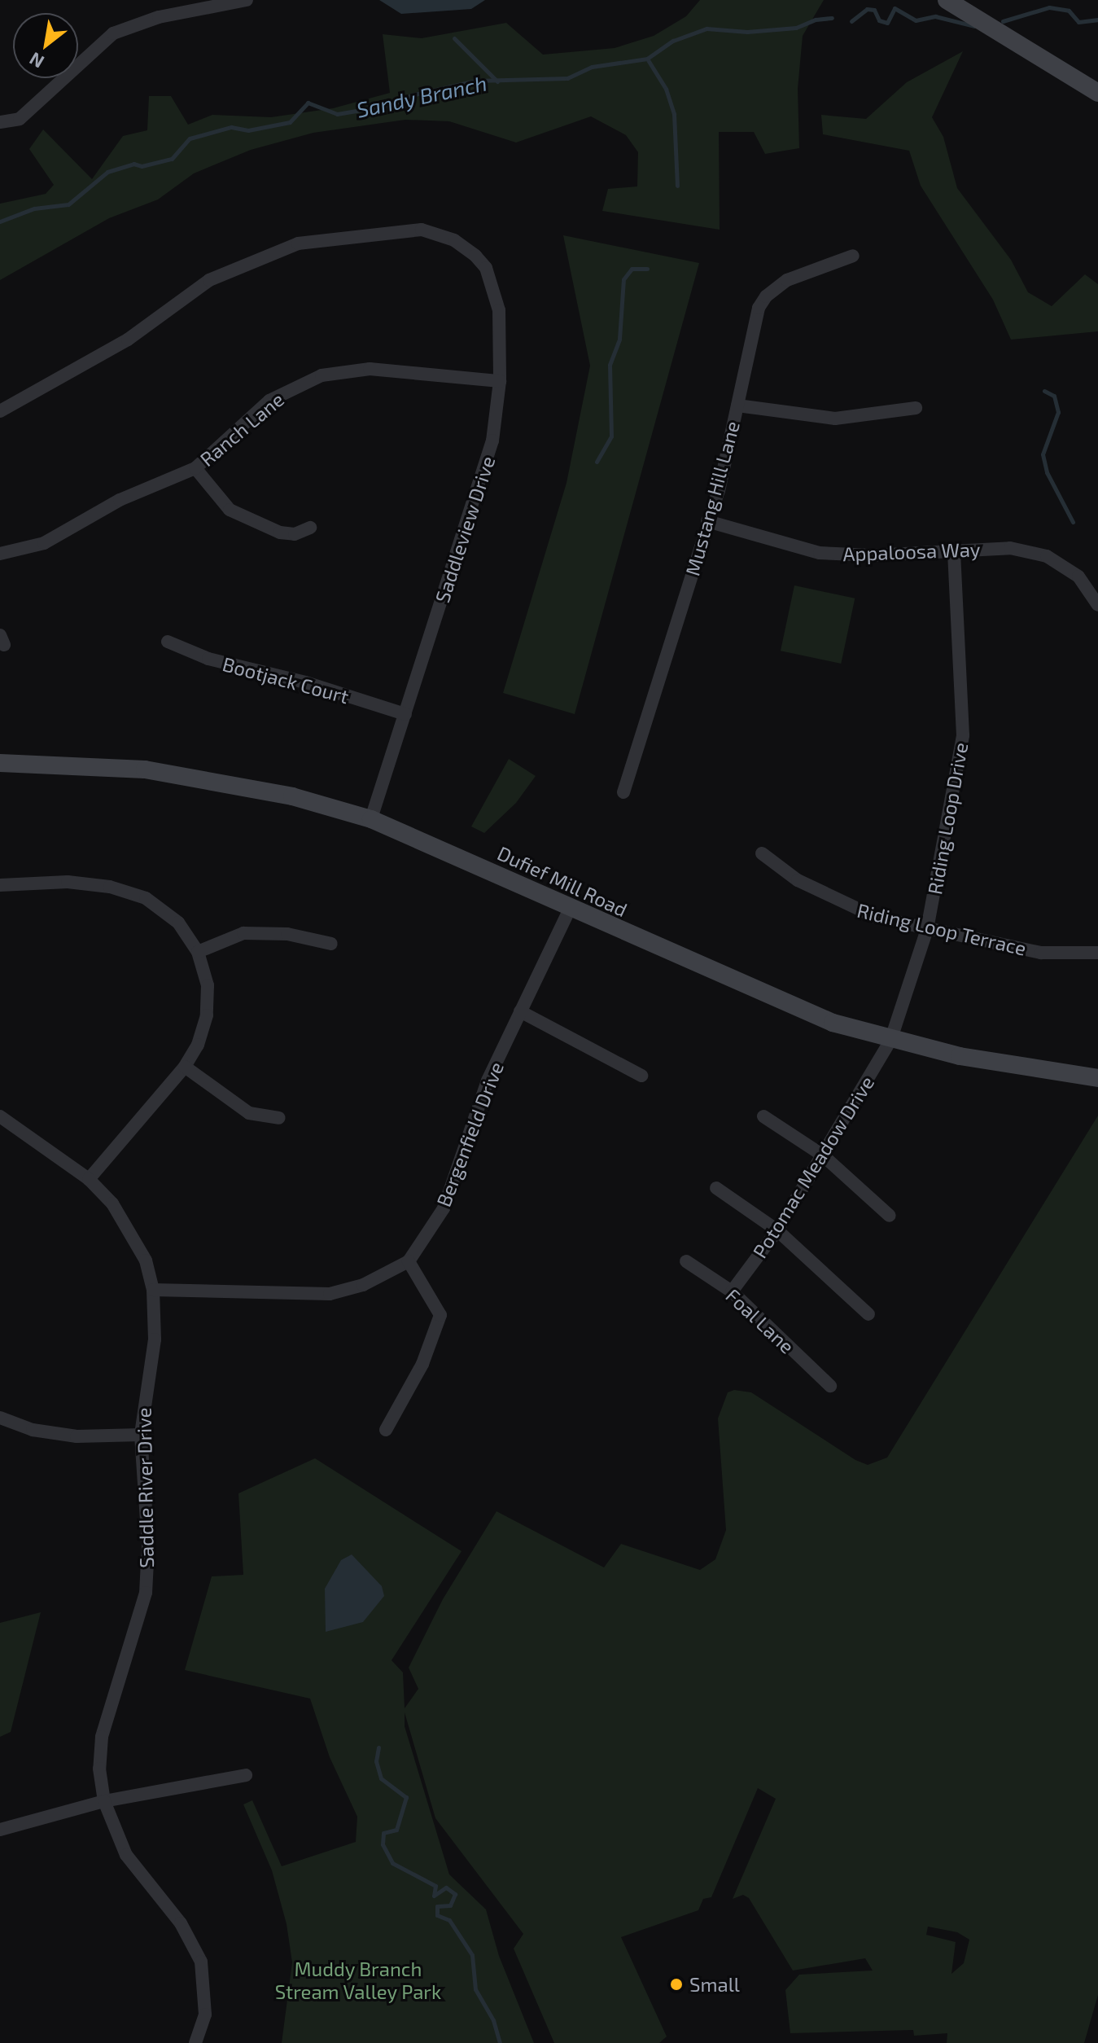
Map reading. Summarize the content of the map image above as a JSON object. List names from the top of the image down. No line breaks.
{"streets":{"main road":["Dufief Mill Road"],"street":["Ranch Lane","Mustang Hill Lane","Saddleview Drive","Appaloosa Way","Bootjack Court","Riding Loop Drive","Riding Loop Terrace","Bergenfield Drive","Potomac Meadow Drive","Foal Lane","Saddle River Drive"]},"crossings":[["Ranch Lane","Saddleview Drive"],["Mustang Hill Lane","Appaloosa Way"],["Saddleview Drive","Bootjack Court"],["Saddleview Drive","Dufief Mill Road"],["Appaloosa Way","Riding Loop Drive"],["Riding Loop Drive","Dufief Mill Road"],["Riding Loop Drive","Riding Loop Terrace"],["Riding Loop Drive","Potomac Meadow Drive"],["Dufief Mill Road","Bergenfield Drive"],["Dufief Mill Road","Potomac Meadow Drive"],["Bergenfield Drive","Saddle River Drive"],["Potomac Meadow Drive","Foal Lane"]],"water":["Sandy Branch"],"parks":["Muddy Branch Stream Valley Park"],"places":["Small"],"north":"bottom left"}
